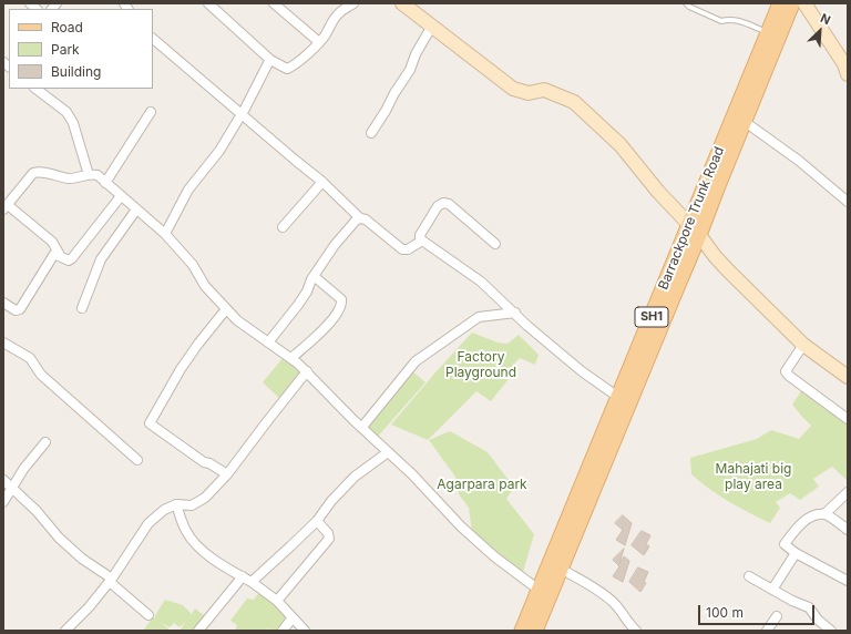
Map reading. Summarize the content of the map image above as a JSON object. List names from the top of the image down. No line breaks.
{"streets":{"main road":["Barrackpore Trunk Road","SH1"]},"parks":["Factory Playground","Mahajati big play area","Agarpara park"],"legend":["Road","Park","Building"],"scale_bar":"100 m","north":"top right"}
